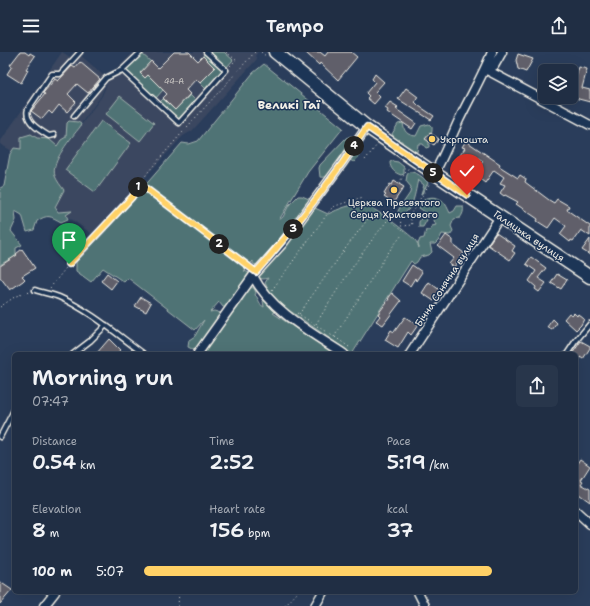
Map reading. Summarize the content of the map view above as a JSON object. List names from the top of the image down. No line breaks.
{"streets":{"street":["Галицька вулиця","Бічна Сонячна вулиця"]},"crossings":[["Галицька вулиця","Бічна Сонячна вулиця"]],"districts":["Великі Гаї"],"places":["Укрпошта","Церква Пресвятого Серця Христового"],"house_numbers":["44-А"],"page":{"header":"Tempo","pins":["4","5","1","3","2"],"heading":["Morning run","07:47"],"stats":[["Distance","0.54 km"],["Time","2:52"],["Pace","5:19 /km"],["Elevation","8 m"],["Heart rate","156 bpm"],["kcal","37"]],"list":[{"name":"100 m","note":"5:07"}]}}
